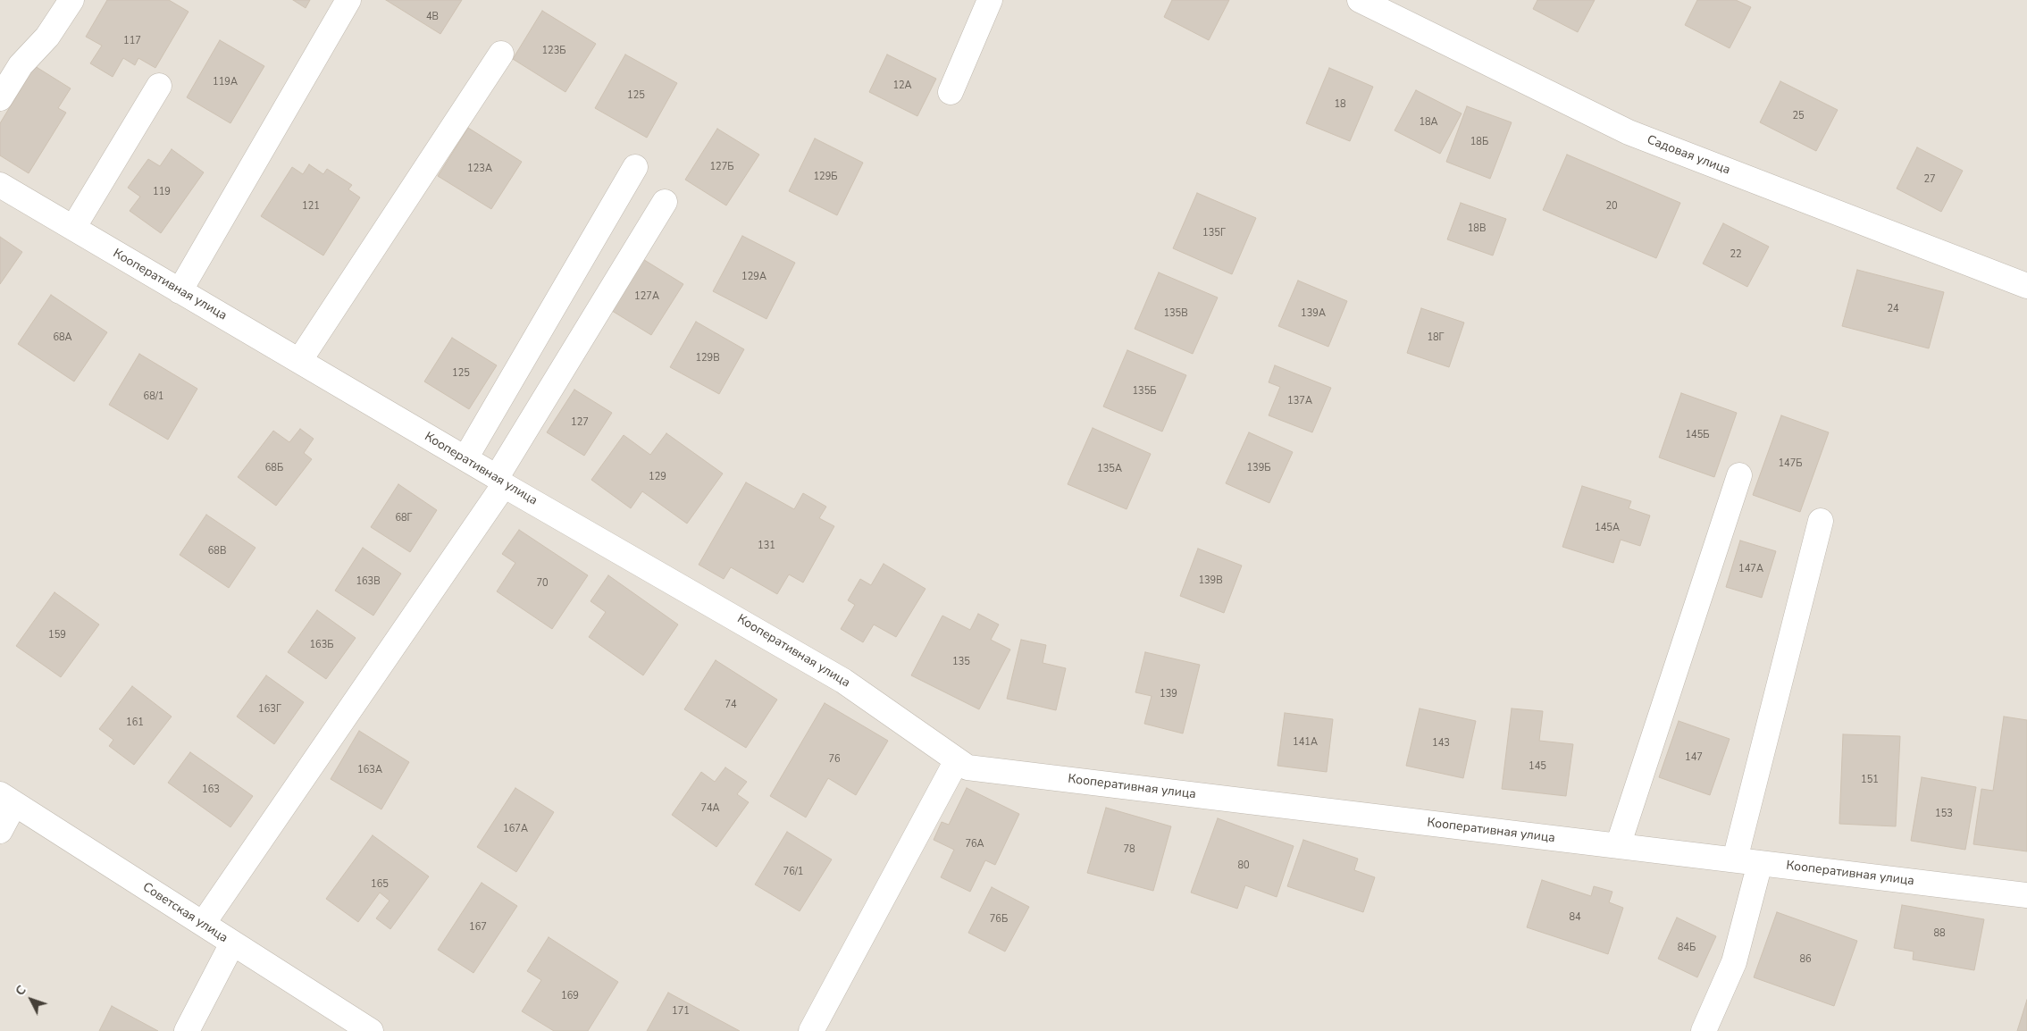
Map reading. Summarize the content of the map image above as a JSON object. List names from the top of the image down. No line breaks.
{"streets":{"street":["Садовая улица","Кооперативная улица","Советская улица"]},"house_numbers":["4В","117","123Б","119А","12А","125","18","25","18А","18Б","127Б","123А","129Б","27","119","121","20","18В","135Г","22","129А","127А","24","135В","139А","68А","18Г","129В","125","135Б","68/1","137А","127","145Б","147Б","68Б","139Б","135А","129","68Г","145А","131","68В","147А","139В","163В","70","159","163Б","135","139","74","163Г","161","141А","143","147","76","145","163А","151","163","74А","153","167А","76А","78","80","76/1","165","84","76Б","167","88","84Б","86","169","171"],"north":"top left"}
